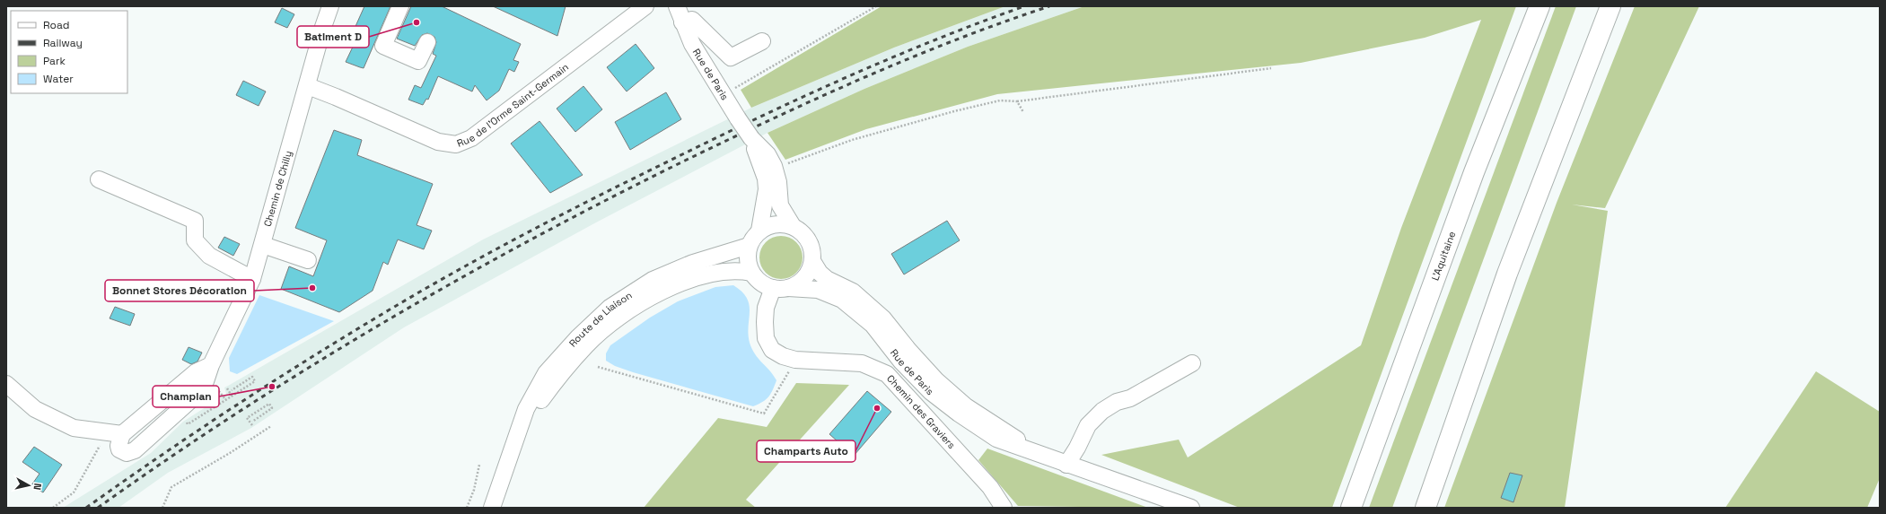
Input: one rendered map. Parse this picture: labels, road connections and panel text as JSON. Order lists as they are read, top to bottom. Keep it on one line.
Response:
{"streets":{"highway":["L'Aquitaine"],"street":["Rue de Paris","Rue de l'Orme Saint-Germain","Chemin de Chilly","Route de Liaison","Chemin des Graviers"]},"crossings":[["Rue de Paris","Route de Liaison"],["Rue de Paris","Chemin des Graviers"],["Rue de l'Orme Saint-Germain","Chemin de Chilly"],["Route de Liaison","Chemin des Graviers"]],"places":["Batiment D","Bonnet Stores Décoration","Champlan","Champarts Auto"],"legend":["Road","Railway","Park","Water"],"north":"right"}
